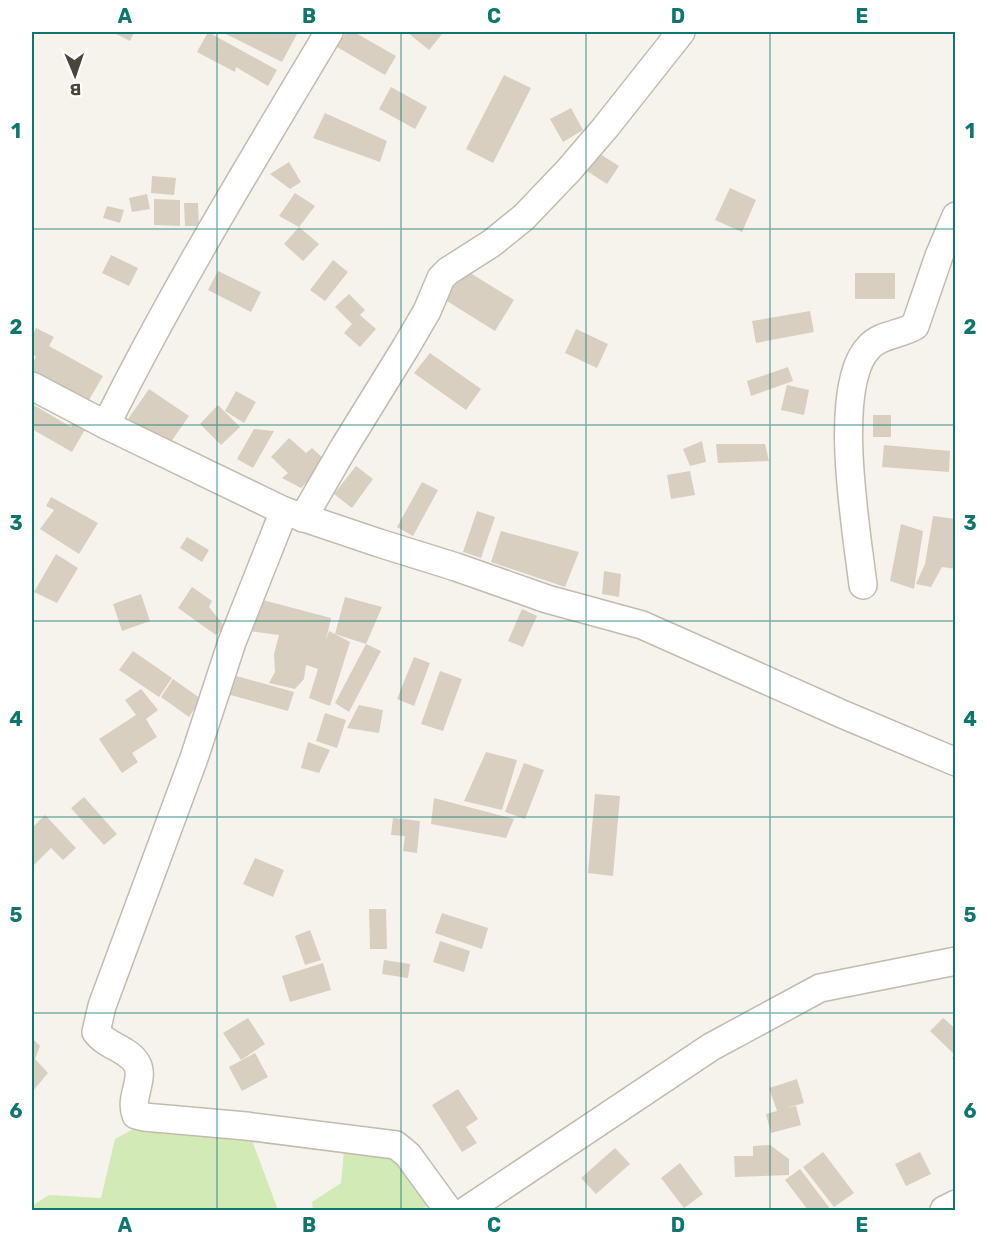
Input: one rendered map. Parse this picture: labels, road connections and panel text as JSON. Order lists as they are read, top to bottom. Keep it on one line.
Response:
{"north":"bottom","grid":{"columns":["A","B","C","D","E"],"rows":["1","2","3","4","5","6"]}}
